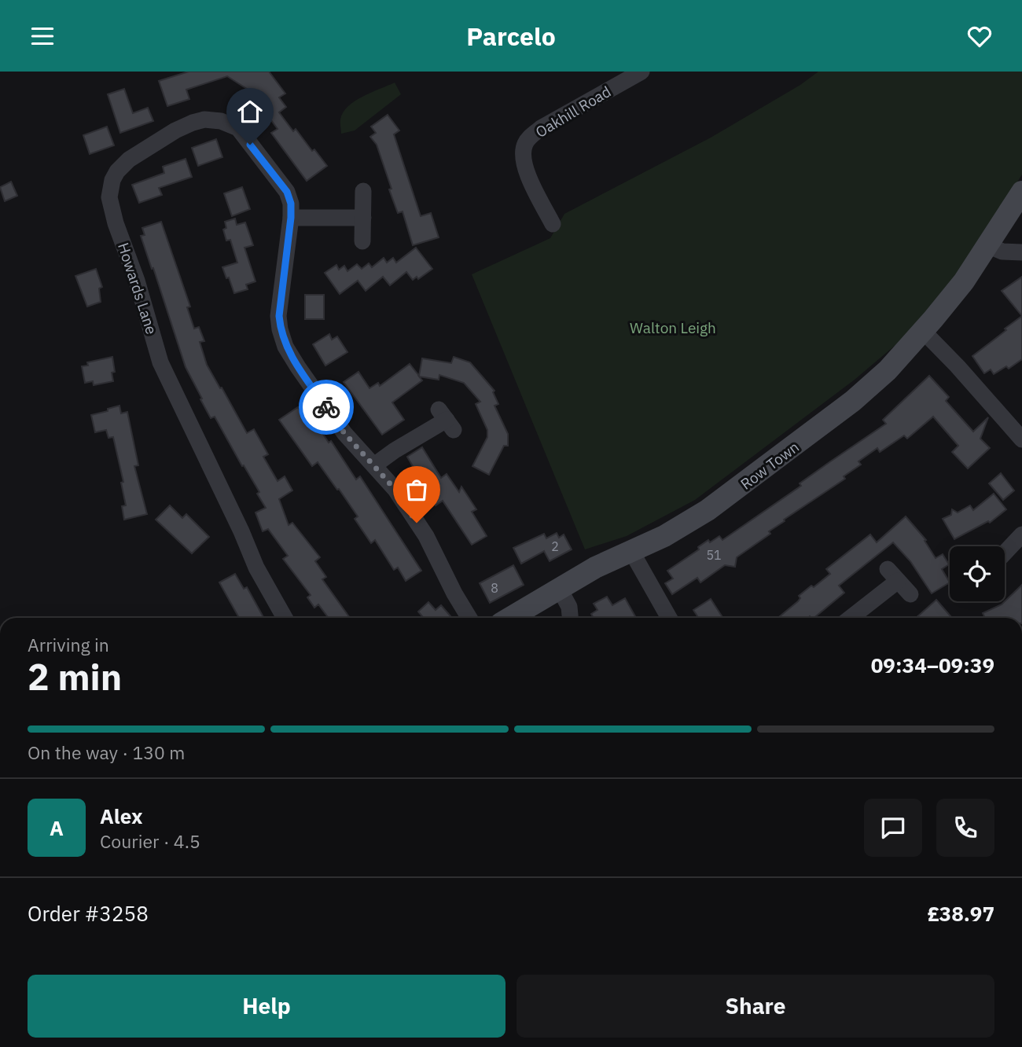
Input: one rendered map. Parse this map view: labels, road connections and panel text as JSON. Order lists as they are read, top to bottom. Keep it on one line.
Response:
{"streets":{"street":["Oakhill Road","Howards Lane","Row Town"]},"parks":["Walton Leigh"],"house_numbers":["2","51","8"],"page":{"header":"Parcelo","heading":["2 min","Arriving in","09:34–09:39"],"panel":["Alex","Courier · 4.5","Order #3258","£38.97"],"bar":"On the way · 130 m","round":"A","buttons":["Help","Share"]}}
